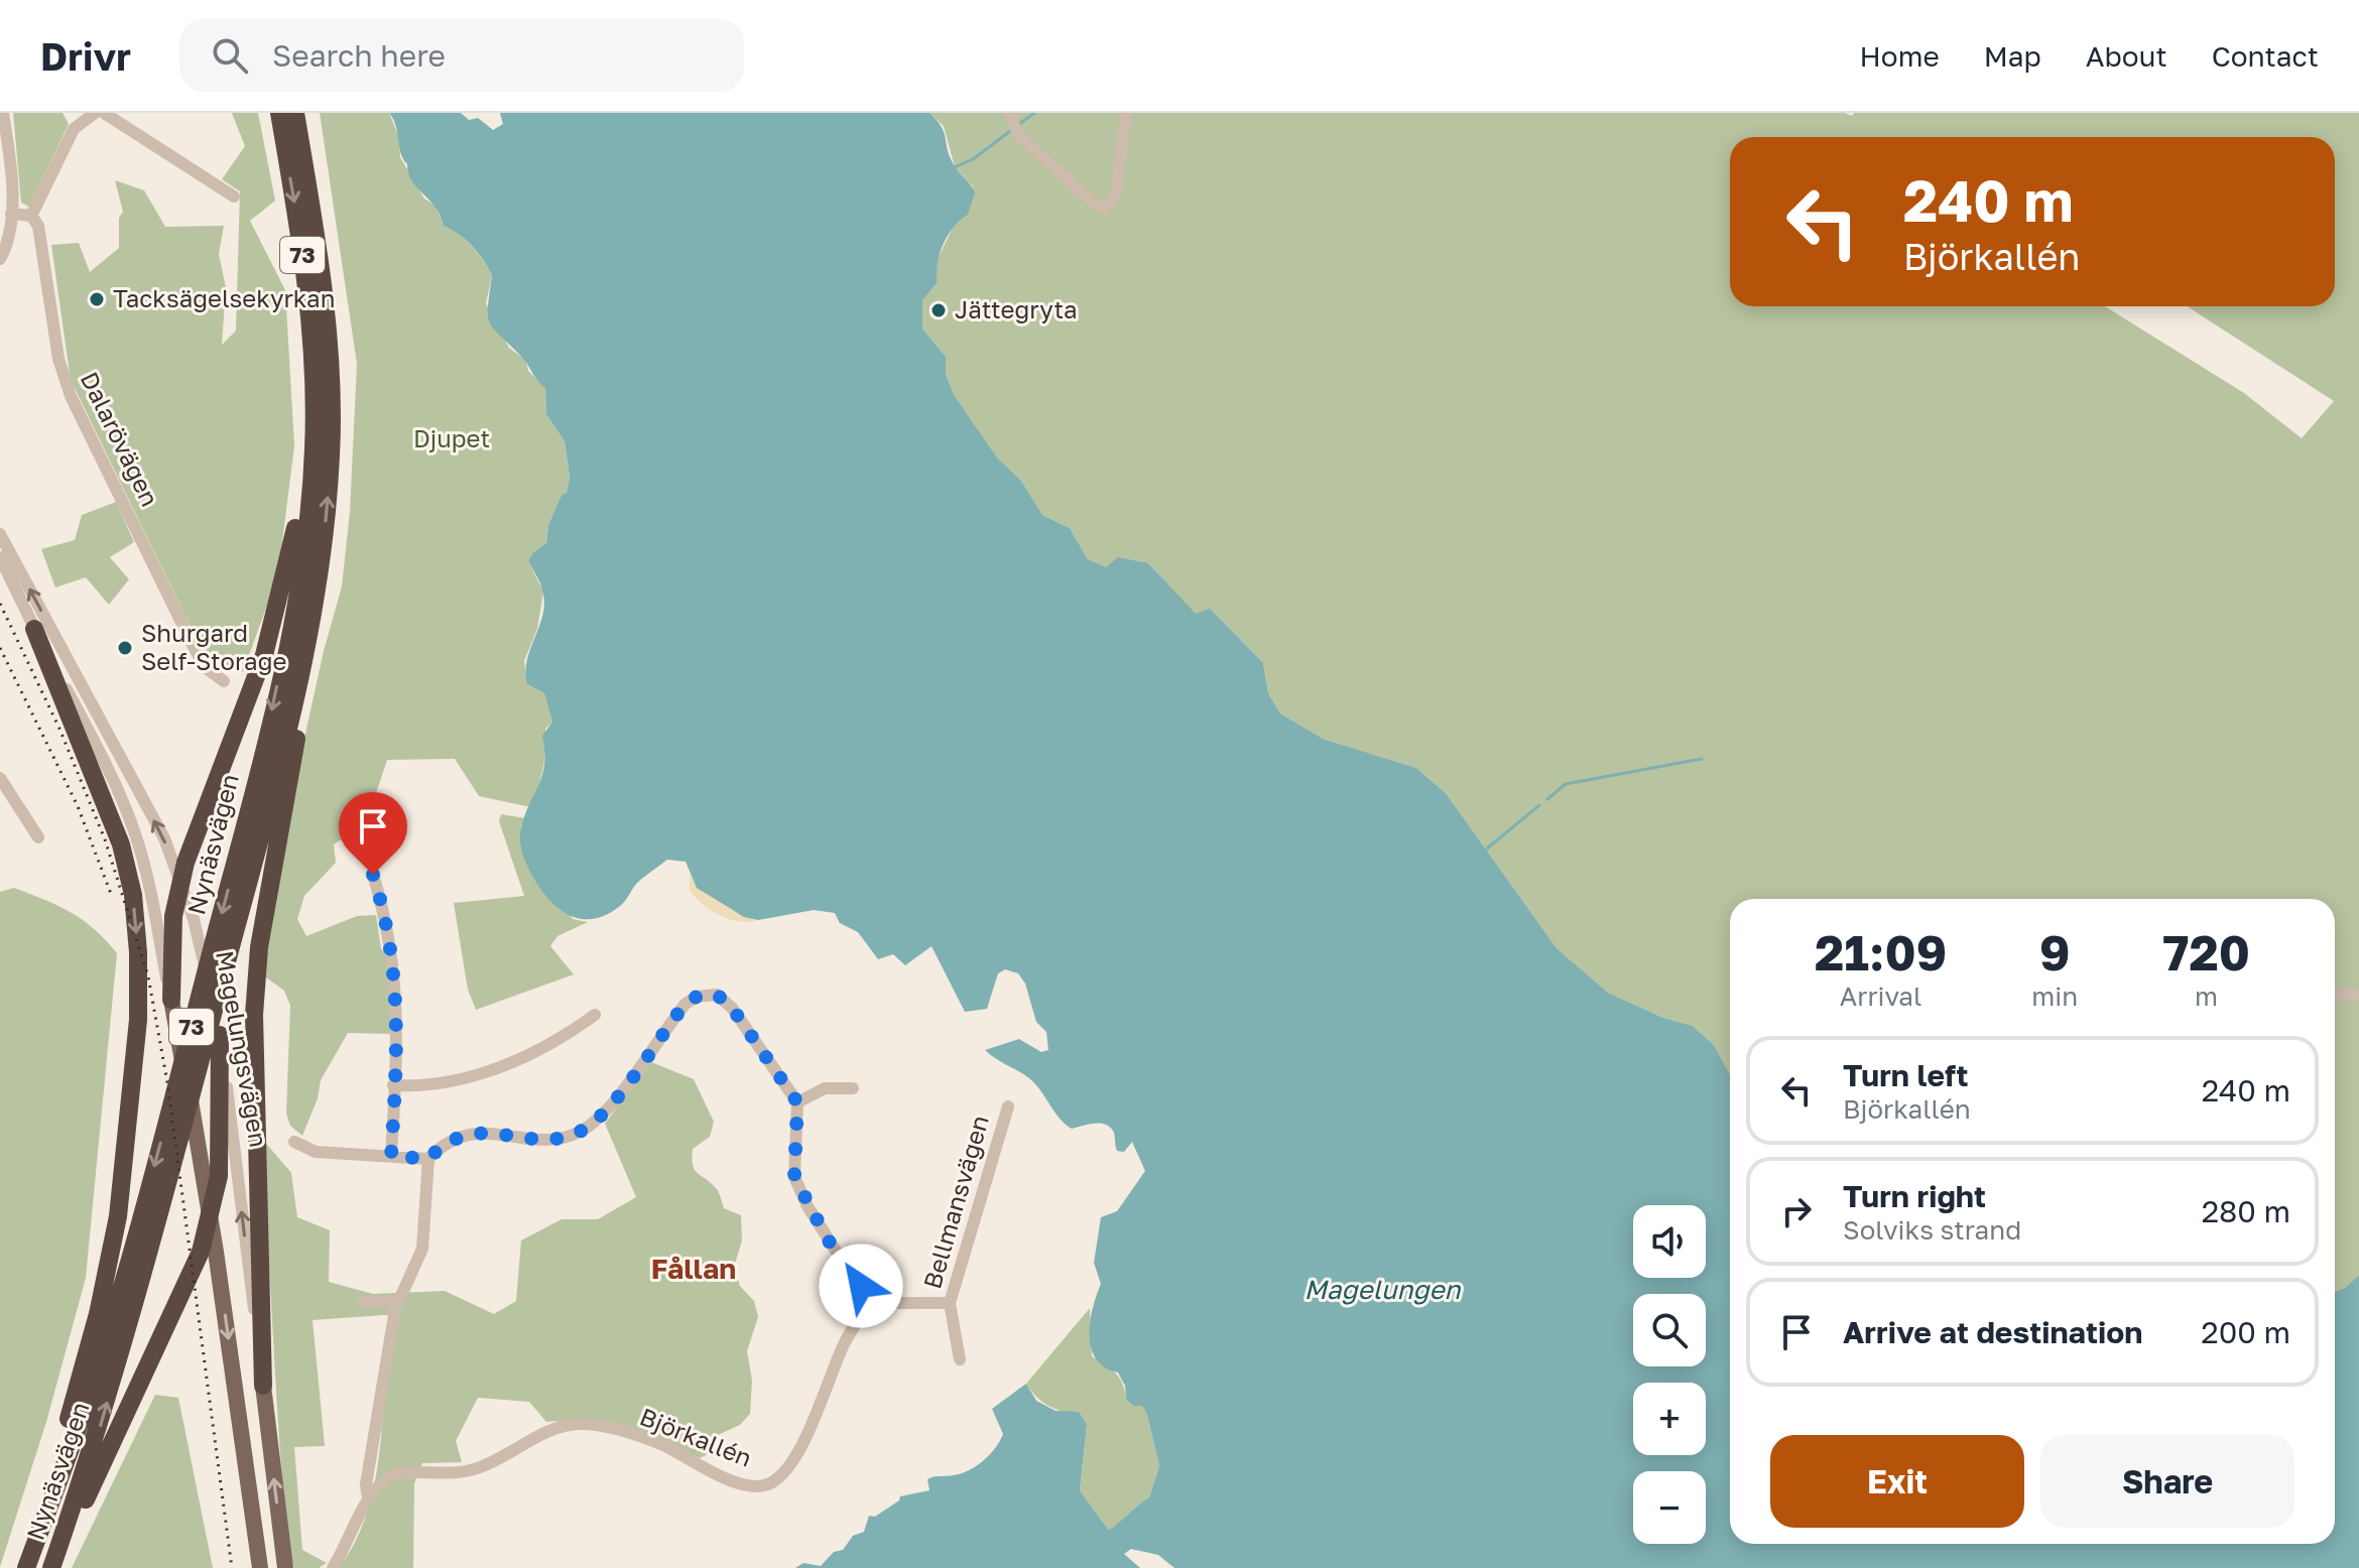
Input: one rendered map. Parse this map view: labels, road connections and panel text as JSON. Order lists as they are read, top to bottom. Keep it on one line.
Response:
{"streets":{"highway":["73","Nynäsvägen"],"main road":["Magelungsvägen"],"street":["Dalarövägen","Bellmansvägen","Björkallén"]},"districts":["Fållan"],"water":["Magelungen"],"parks":["Djupet"],"places":["Tacksägelsekyrkan","Jättegryta","Shurgard Self-Storage"],"page":{"header":"Drivr","search":"Search here","nav":["Home","Map","About","Contact"],"turn":["240 m","Björkallén"],"eta":["21:09","Arrival","9","min","720","m"],"list":[{"name":"Turn left","note":"Björkallén","value":"240 m"},{"name":"Turn right","note":"Solviks strand","value":"280 m"},{"name":"Arrive at destination","value":"200 m"}],"map_buttons":["+","−"],"buttons":["Exit","Share"]}}
